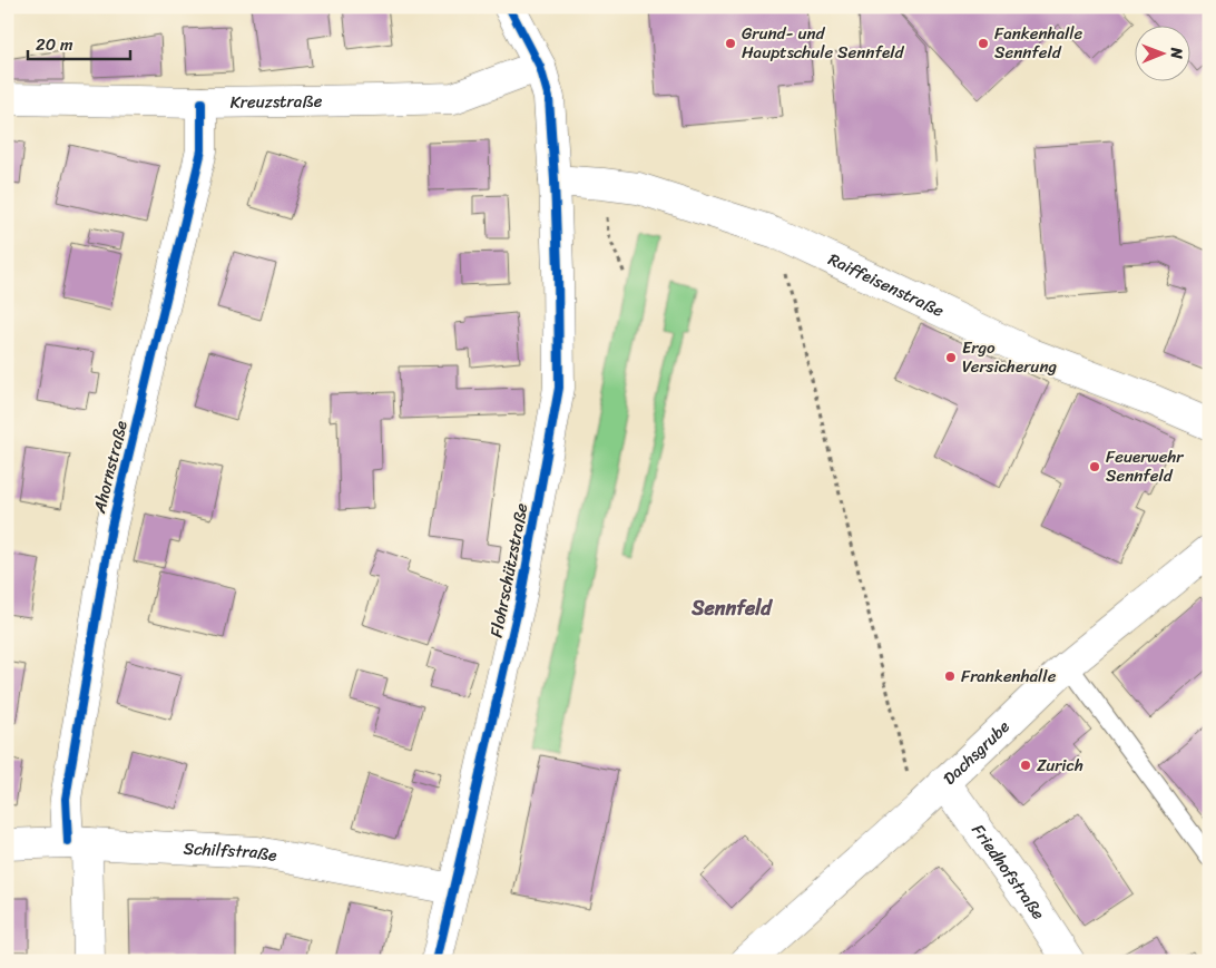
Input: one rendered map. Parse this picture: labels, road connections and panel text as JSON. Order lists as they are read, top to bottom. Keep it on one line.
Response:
{"streets":{"street":["Kreuzstraße","Raiffeisenstraße","Ahornstraße","Flohrschützstraße","Dachsgrube","Schilfstraße","Friedhofstraße"]},"crossings":[["Kreuzstraße","Ahornstraße"],["Kreuzstraße","Flohrschützstraße"],["Raiffeisenstraße","Flohrschützstraße"],["Ahornstraße","Schilfstraße"],["Flohrschützstraße","Schilfstraße"],["Dachsgrube","Friedhofstraße"]],"districts":["Sennfeld"],"places":["Grund- und Hauptschule Sennfeld","Fankenhalle Sennfeld","Ergo Versicherung","Feuerwehr Sennfeld","Frankenhalle","Zurich"],"scale_bar":"20 m","north":"right"}
